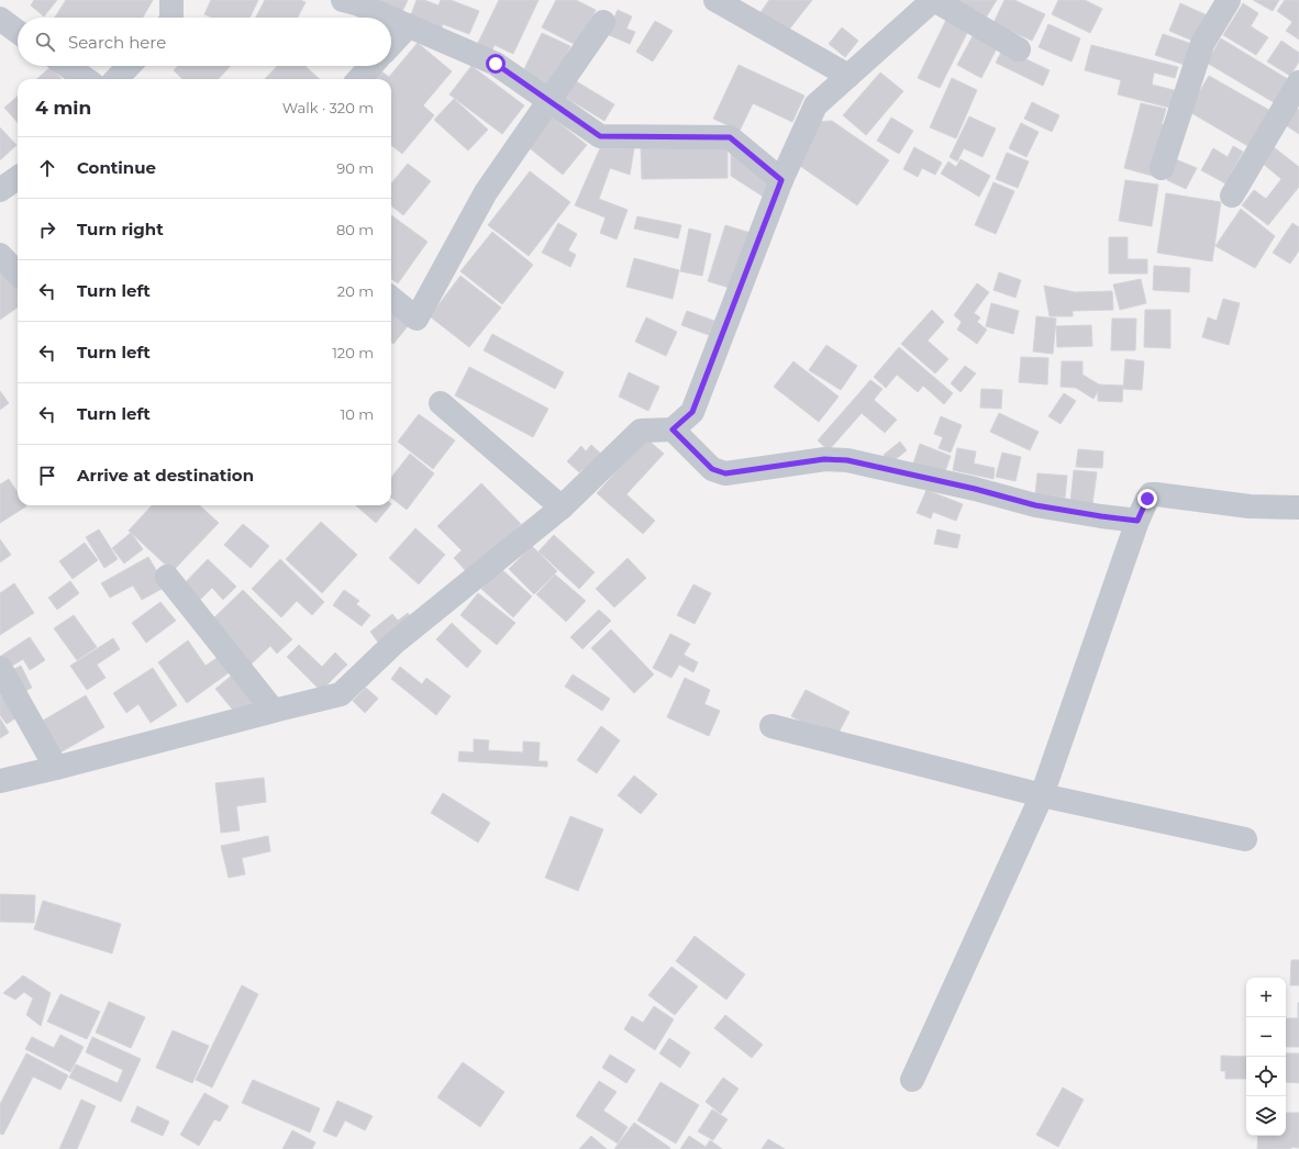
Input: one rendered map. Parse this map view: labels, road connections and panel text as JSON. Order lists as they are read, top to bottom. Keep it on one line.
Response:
{"page":{"search":"Search here","heading":["4 min","Walk · 320 m"],"list":[["Continue","90 m"],["Turn right","80 m"],["Turn left","20 m"],["Turn left","120 m"],["Turn left","10 m"],"Arrive at destination"],"map_buttons":["+","−"]}}
